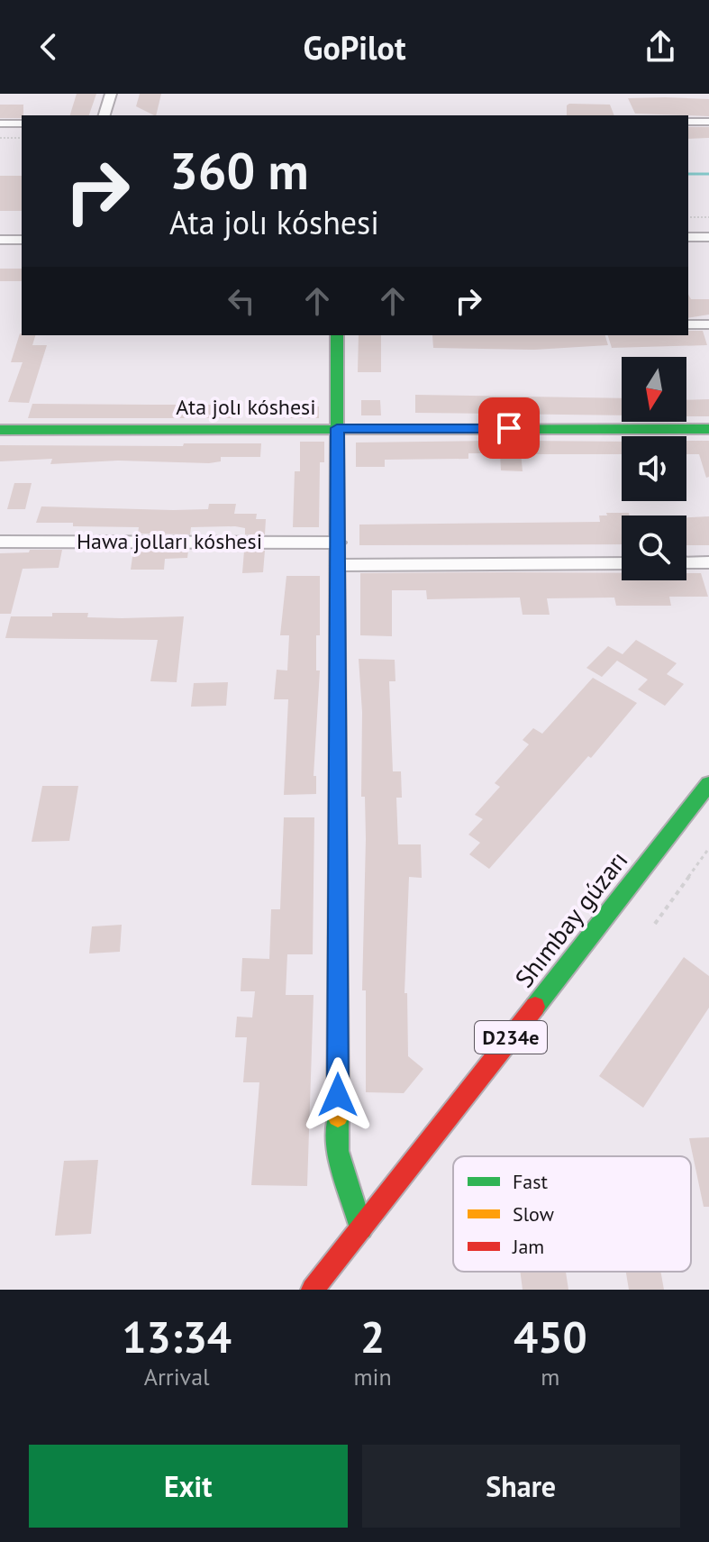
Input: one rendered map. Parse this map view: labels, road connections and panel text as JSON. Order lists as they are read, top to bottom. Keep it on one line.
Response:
{"streets":{"street":["Ata jolı kóshesi","Hawa jolları kóshesi","Shımbay gúzarı","D234e"]},"legend":["Fast","Slow","Jam"],"north":"bottom","page":{"header":"GoPilot","turn":["360 m","Ata jolı kóshesi"],"eta":["13:34","Arrival","2","min","450","m"],"buttons":["Exit","Share"]}}
